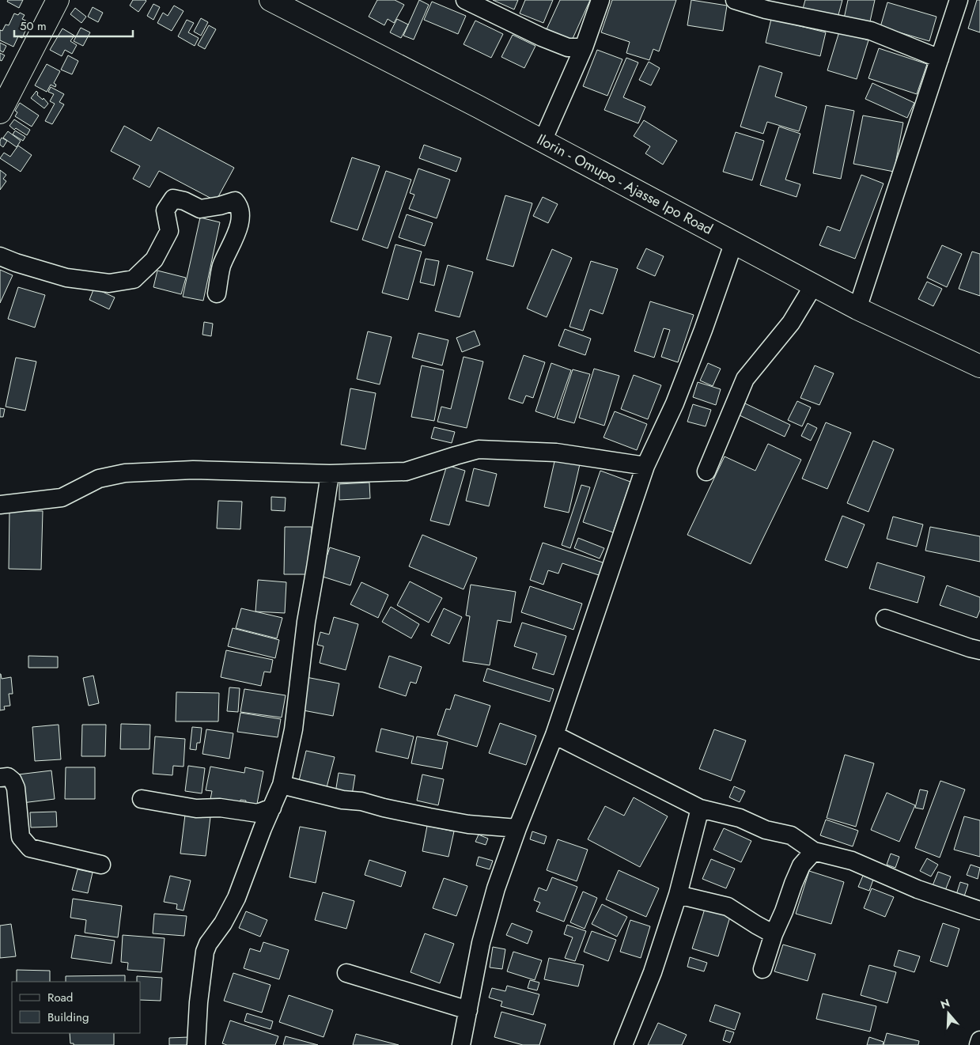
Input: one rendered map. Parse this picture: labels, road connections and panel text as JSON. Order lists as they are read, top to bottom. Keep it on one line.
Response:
{"streets":{"main road":["Ilorin - Omupo - Ajasse Ipo Road"]},"legend":["Road","Building"],"scale_bar":"50 m","north":"top"}
